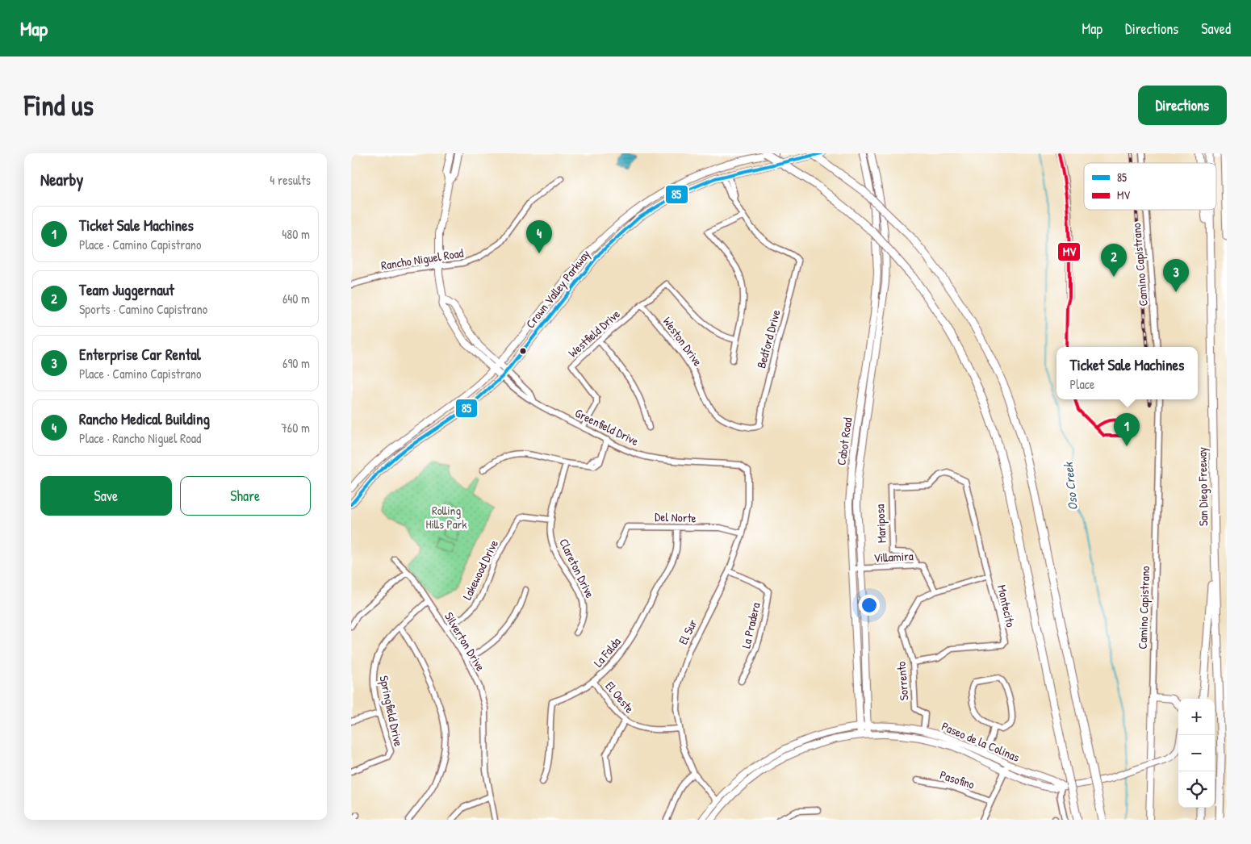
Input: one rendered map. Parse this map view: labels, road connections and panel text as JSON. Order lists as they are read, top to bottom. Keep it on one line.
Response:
{"streets":{"highway":["San Diego Freeway"],"main road":["Camino Capistrano","Crown Valley Parkway","Greenfield Drive","Cabot Road","Paseo de la Colinas"],"street":["Rancho Niguel Road","Westfield Drive","Bedford Drive","Weston Drive","Del Norte","Mariposa","Villamira","Clareton Drive","Lakewood Drive","Montecito","La Pradera","El Sur","Silverton Drive","La Falda","Sorrento","El Oeste","Springfield Drive","Pasofino"]},"crossings":[["Rancho Niguel Road","Greenfield Drive"],["Crown Valley Parkway","Greenfield Drive"],["Westfield Drive","Weston Drive"],["Westfield Drive","Greenfield Drive"],["Bedford Drive","Weston Drive"],["Greenfield Drive","El Sur"],["Cabot Road","Villamira"],["Cabot Road","Paseo de la Colinas"],["Del Norte","El Sur"],["Del Norte","La Falda"],["Mariposa","Villamira"],["Mariposa","Montecito"],["Villamira","Sorrento"],["Clareton Drive","Lakewood Drive"],["Lakewood Drive","Silverton Drive"],["Montecito","Sorrento"],["La Pradera","El Sur"],["El Sur","El Oeste"],["El Sur","Paseo de la Colinas"],["Silverton Drive","Springfield Drive"],["La Falda","El Oeste"],["Sorrento","Paseo de la Colinas"]],"water":["Oso Creek"],"parks":["Rolling Hills Park"],"lines":["transit line 85","transit line MV"],"legend":["85","MV"],"page":{"header":"Map","nav":["Map","Directions","Saved"],"buttons":["Directions",["Save","Share"]],"title":"Find us","heading":["Nearby","4 results"],"list":[{"mark":"1","name":"Ticket Sale Machines","note":"Place · Camino Capistrano","value":"480 m"},{"mark":"2","name":"Team Juggernaut","note":"Sports · Camino Capistrano","value":"640 m"},{"mark":"3","name":"Enterprise Car Rental","note":"Place · Camino Capistrano","value":"690 m"},{"mark":"4","name":"Rancho Medical Building","note":"Place · Rancho Niguel Road","value":"760 m"}],"pins":["4","2","3","1"],"popup":["Ticket Sale Machines","Place"],"map_buttons":["+","−"]}}
